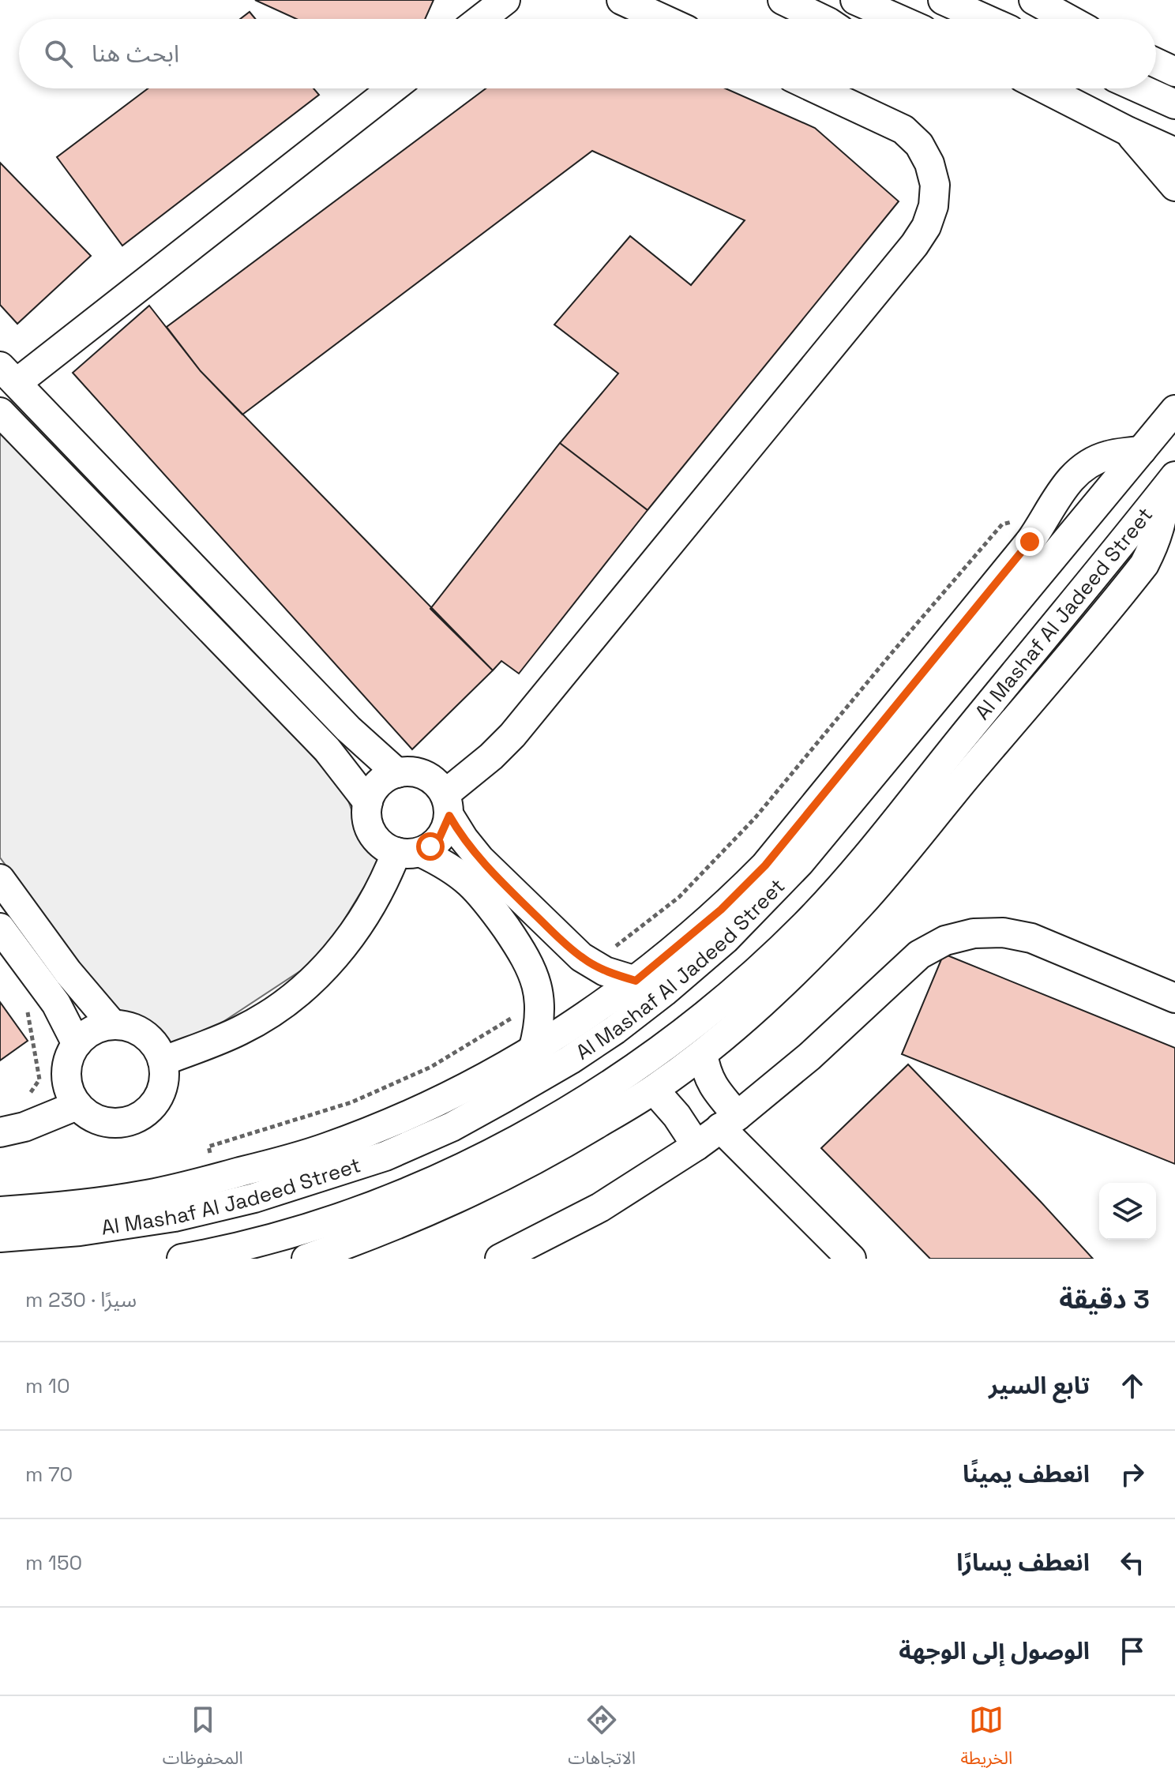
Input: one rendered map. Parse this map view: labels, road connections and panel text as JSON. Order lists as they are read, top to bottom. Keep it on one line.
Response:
{"streets":{"street":["Al Mashaf Al Jadeed Street"]},"page":{"search":"ابحث هنا","heading":["3 دقيقة","سيرًا · 230 m"],"list":[["تابع السير","10 m"],["انعطف يمينًا","70 m"],["انعطف يسارًا","150 m"],"الوصول إلى الوجهة"],"nav":["الخريطة","الاتجاهات","المحفوظات"]}}
